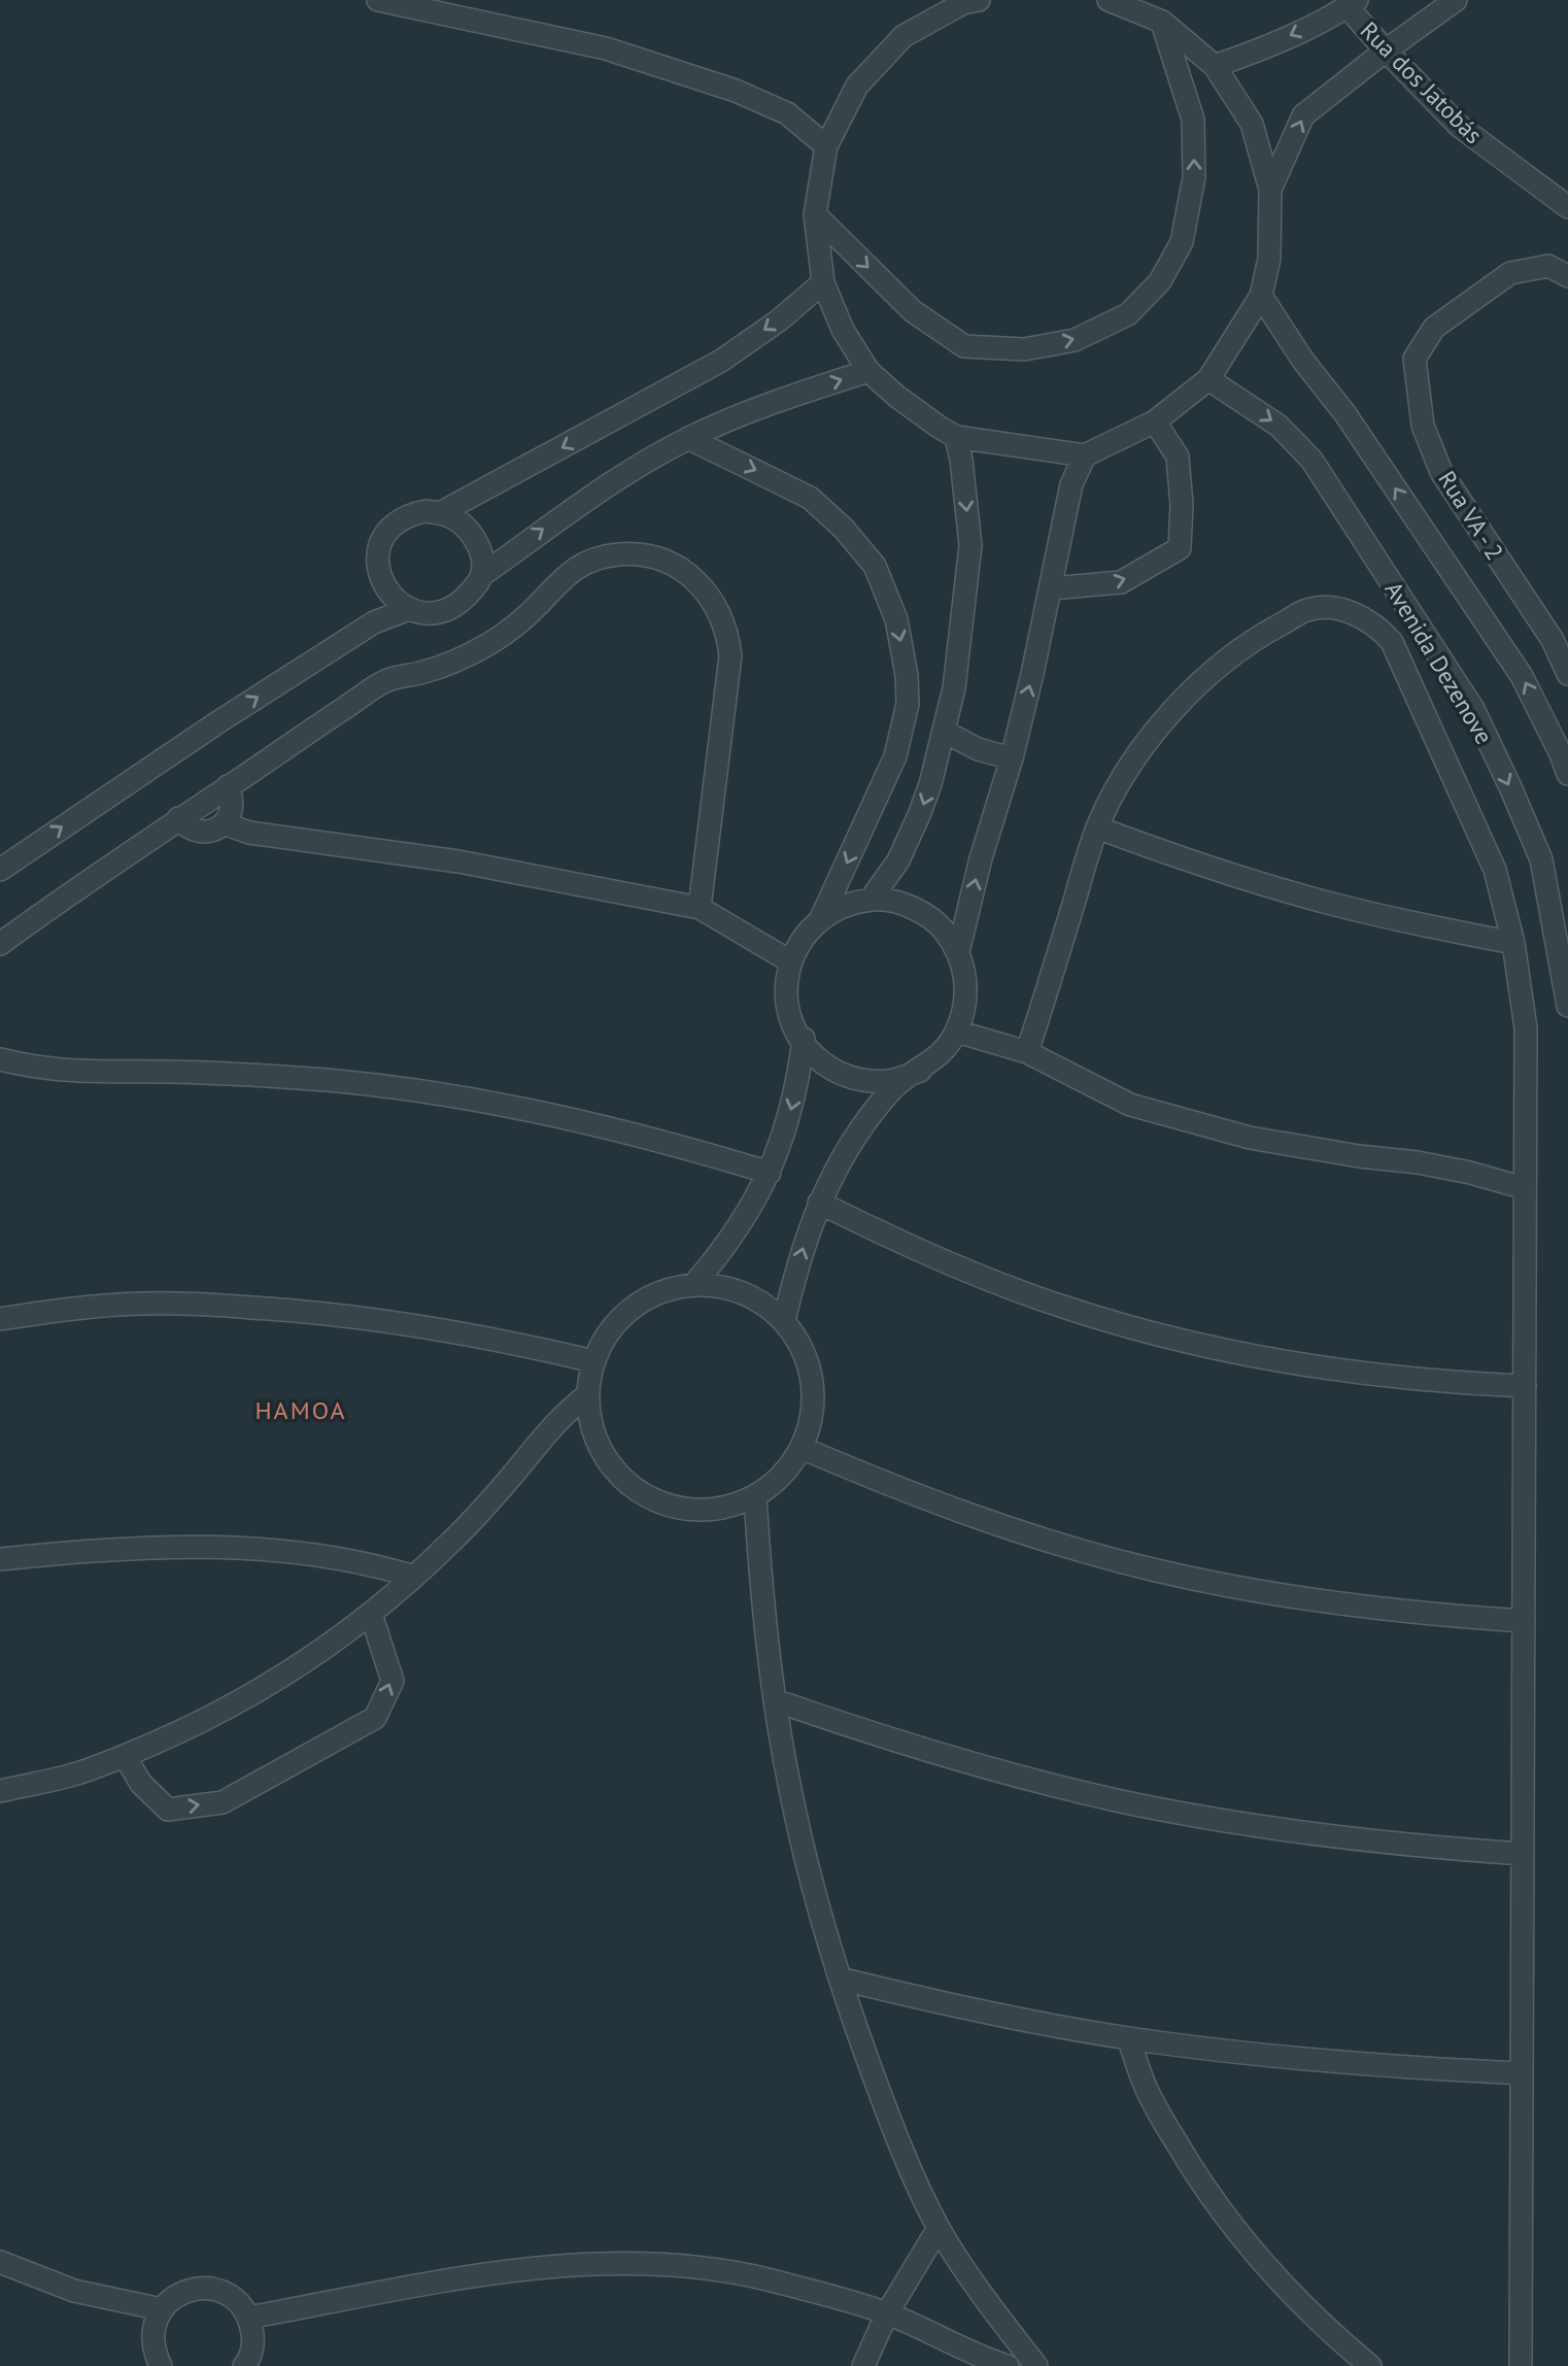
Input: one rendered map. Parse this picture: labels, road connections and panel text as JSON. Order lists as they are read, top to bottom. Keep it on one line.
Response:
{"streets":{"street":["Rua dos Jatobás","Rua VA - 2","Avenida Dezenove"]},"districts":["HAMOA"]}
